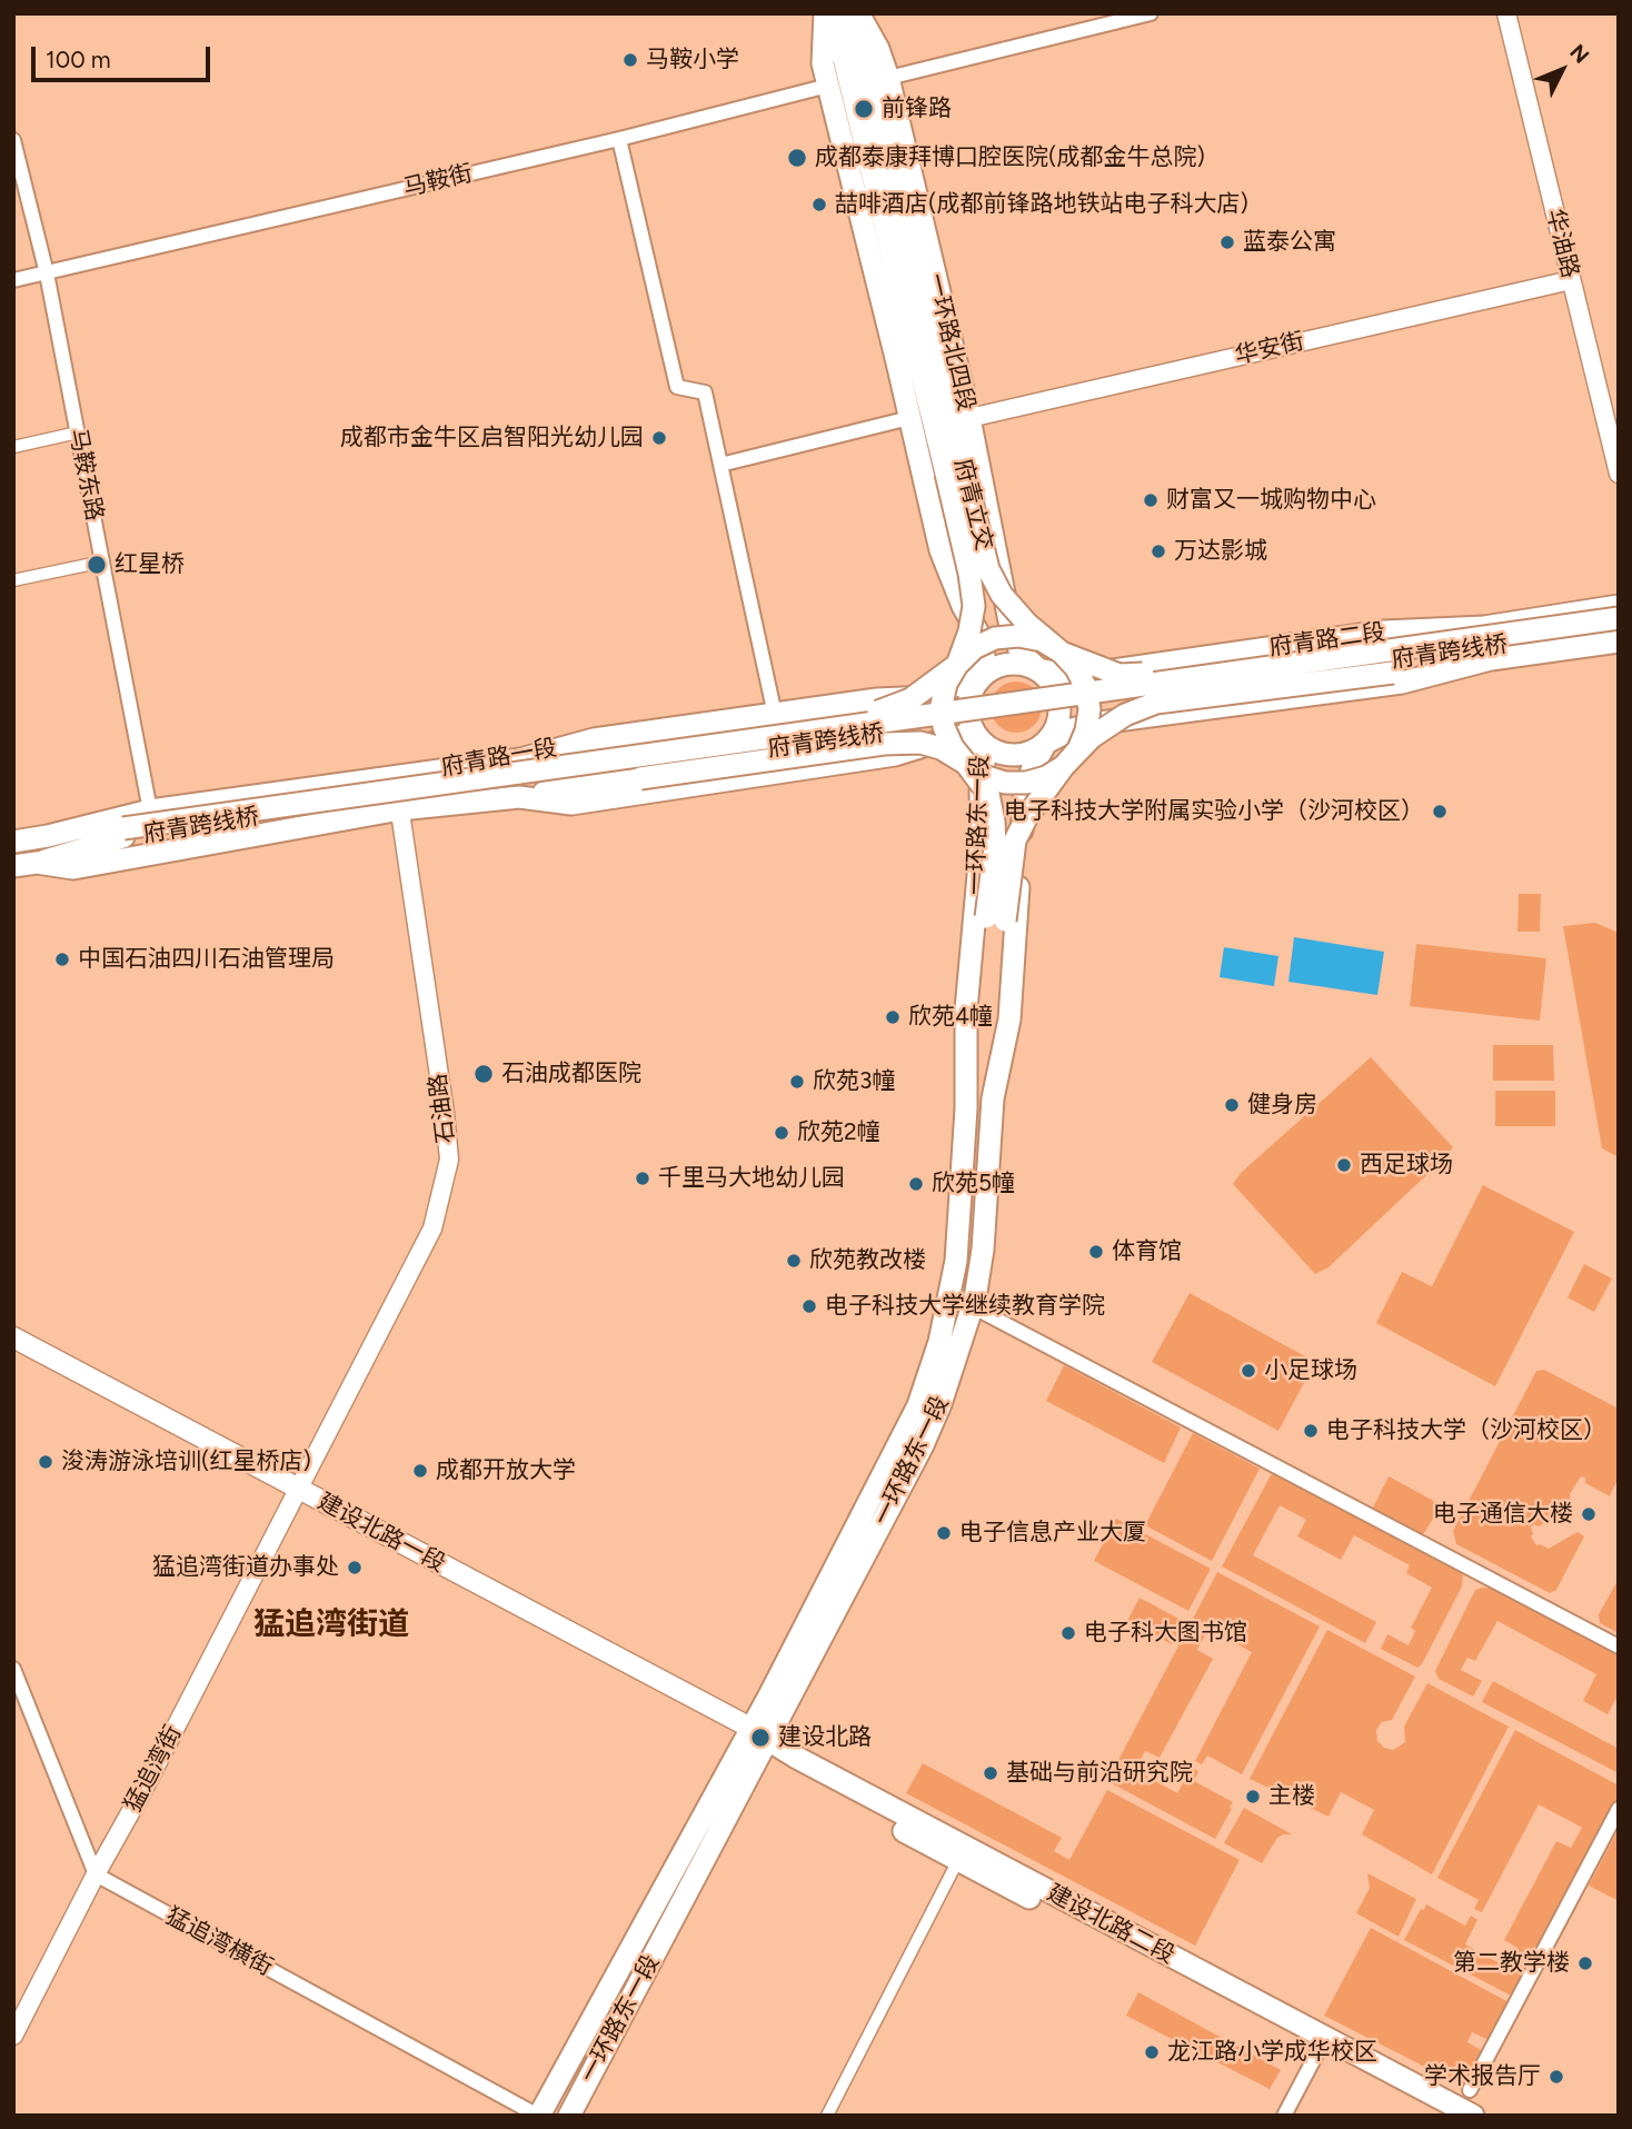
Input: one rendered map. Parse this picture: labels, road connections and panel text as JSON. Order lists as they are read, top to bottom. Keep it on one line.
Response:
{"streets":{"main road":["一环路北四段","府青立交","府青路二段","府青跨线桥","府青路一段","一环路东一段","建设北路一段","建设北路二段"],"street":["马鞍街","华油路","华安街","马鞍东路","石油路","猛追湾街","猛追湾横街"]},"crossings":[["马鞍街","马鞍东路"],["华油路","华安街"],["一环路北四段","华安街"],["一环路北四段","府青路二段"],["一环路北四段","府青路一段"],["一环路北四段","一环路东一段"],["马鞍东路","府青路一段"],["府青立交","府青路二段"],["府青立交","府青路一段"],["府青立交","一环路东一段"],["府青路二段","府青路一段"],["府青路二段","一环路东一段"],["府青跨线桥","府青路一段"],["府青路一段","一环路东一段"],["府青路一段","石油路"],["一环路东一段","建设北路一段"],["一环路东一段","建设北路二段"],["一环路东一段","猛追湾横街"],["石油路","建设北路一段"],["石油路","猛追湾街"],["建设北路一段","猛追湾街"],["建设北路一段","建设北路二段"],["猛追湾街","猛追湾横街"]],"districts":["猛追湾街道"],"places":["马鞍小学","前锋路","成都泰康拜博口腔医院(成都金牛总院)","喆啡酒店(成都前锋路地铁站电子科大店)","蓝泰公寓","成都市金牛区启智阳光幼儿园","财富又一城购物中心","万达影城","红星桥","电子科技大学附属实验小学（沙河校区）","中国石油四川石油管理局","欣苑4幢","石油成都医院","欣苑3幢","健身房","欣苑2幢","西足球场","千里马大地幼儿园","欣苑5幢","体育馆","欣苑教改楼","电子科技大学继续教育学院","小足球场","电子科技大学（沙河校区）","浚涛游泳培训(红星桥店)","成都开放大学","电子通信大楼","电子信息产业大厦","猛追湾街道办事处","电子科大图书馆","建设北路","基础与前沿研究院","主楼","第二教学楼","龙江路小学成华校区","学术报告厅"],"scale_bar":"100 m","north":"top right"}
